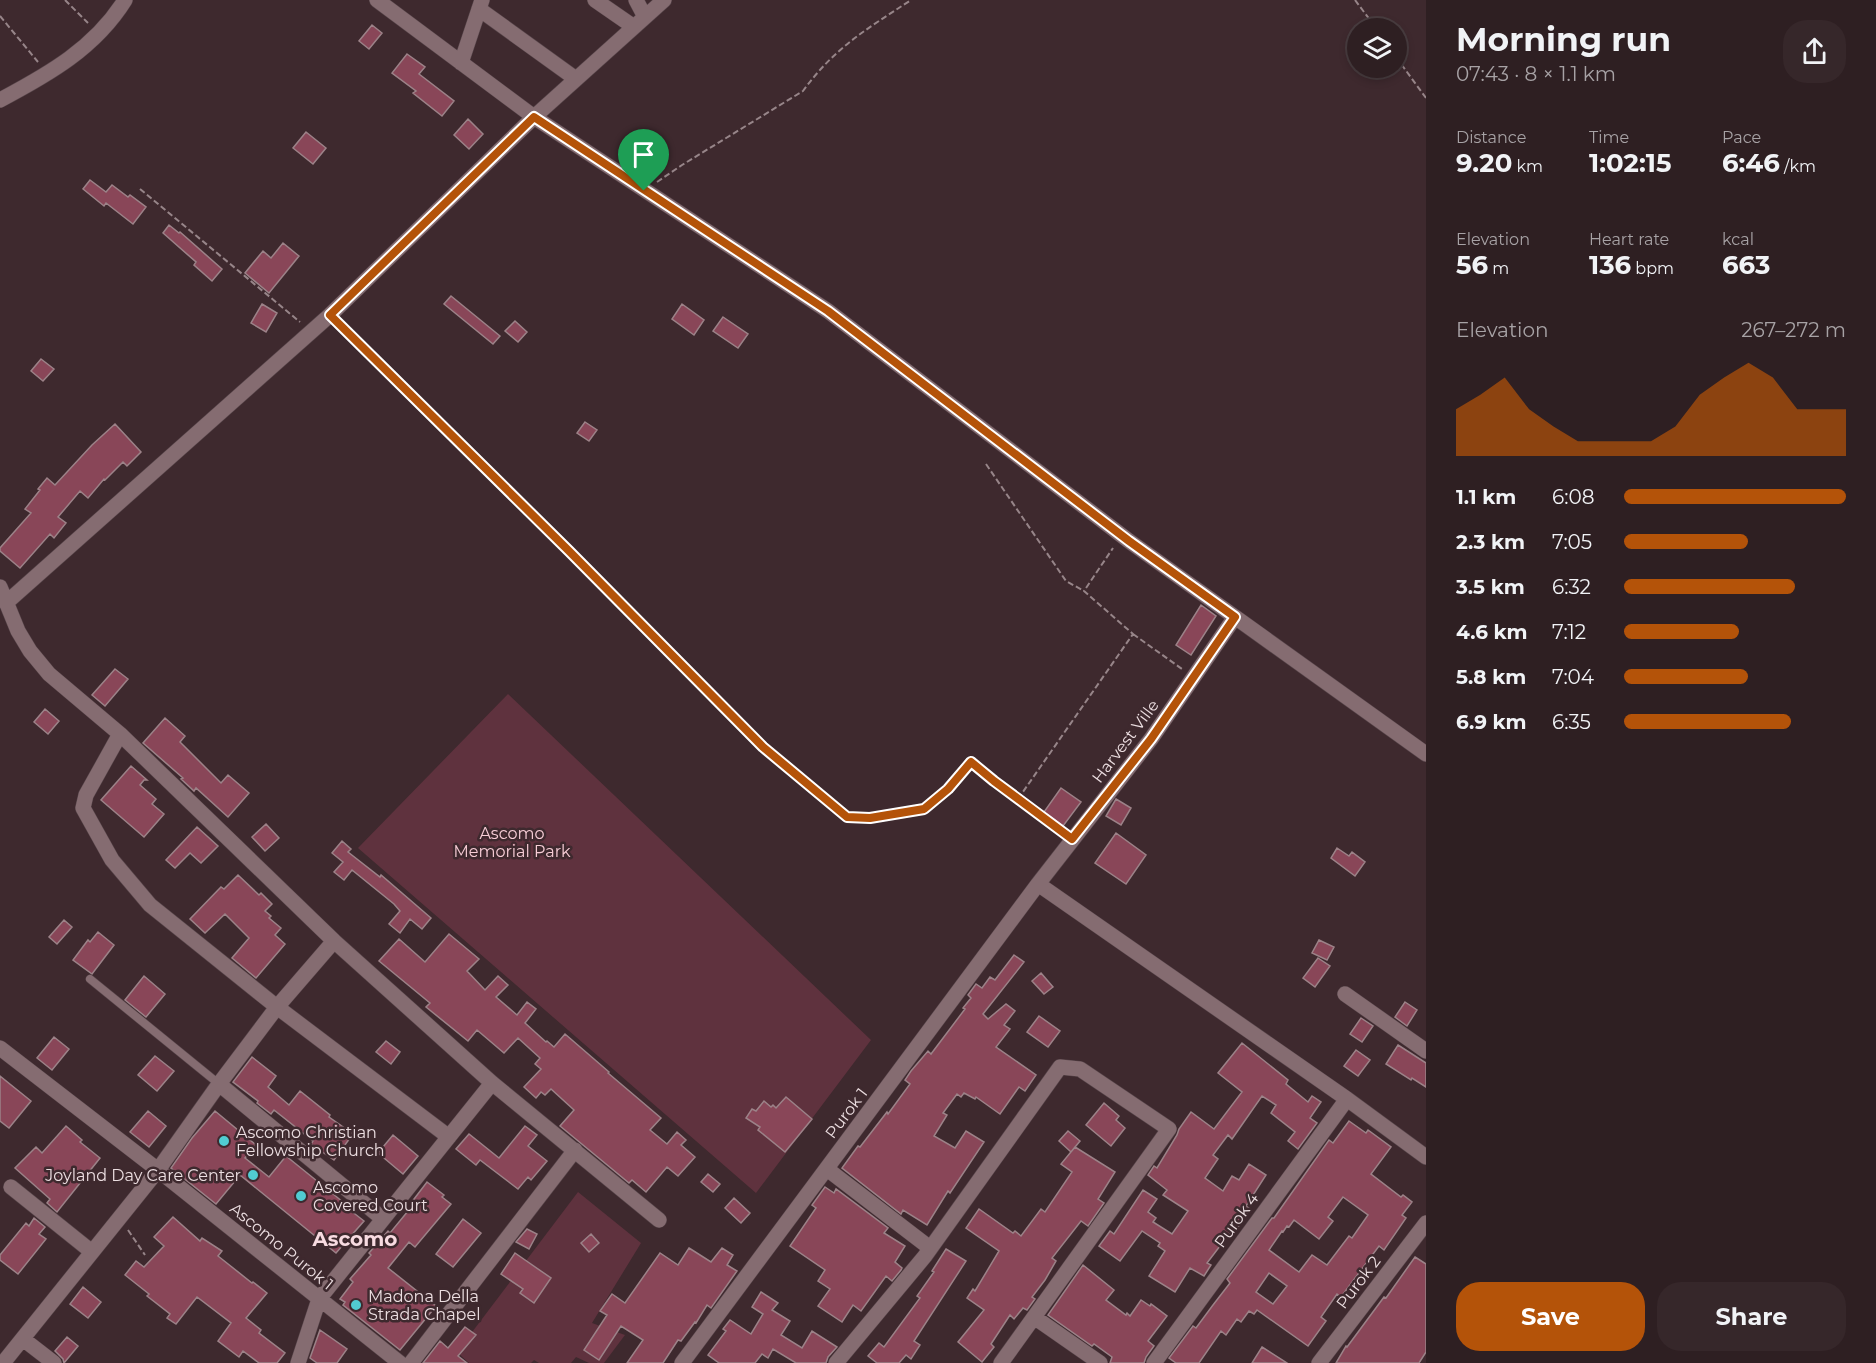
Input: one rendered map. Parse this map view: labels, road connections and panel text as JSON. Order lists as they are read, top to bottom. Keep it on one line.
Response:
{"streets":{"street":["Harvest Ville","Purok 1","Purok 4","Ascomo Purok 1","Purok 2"]},"crossings":[["Harvest Ville","Purok 1"]],"districts":["Ascomo"],"parks":["Ascomo Memorial Park"],"places":["Ascomo Christian Fellowship Church","Joyland Day Care Center","Ascomo Covered Court","Madona Della Strada Chapel"],"page":{"heading":["Morning run","07:43 · 8 × 1.1 km"],"stats":[["Distance","9.20 km"],["Time","1:02:15"],["Pace","6:46 /km"],["Elevation","56 m"],["Heart rate","136 bpm"],["kcal","663"]],"chart":["Elevation","267–272 m"],"list":[{"name":"1.1 km","note":"6:08"},{"name":"2.3 km","note":"7:05"},{"name":"3.5 km","note":"6:32"},{"name":"4.6 km","note":"7:12"},{"name":"5.8 km","note":"7:04"},{"name":"6.9 km","note":"6:35"}],"buttons":["Save","Share"]}}
